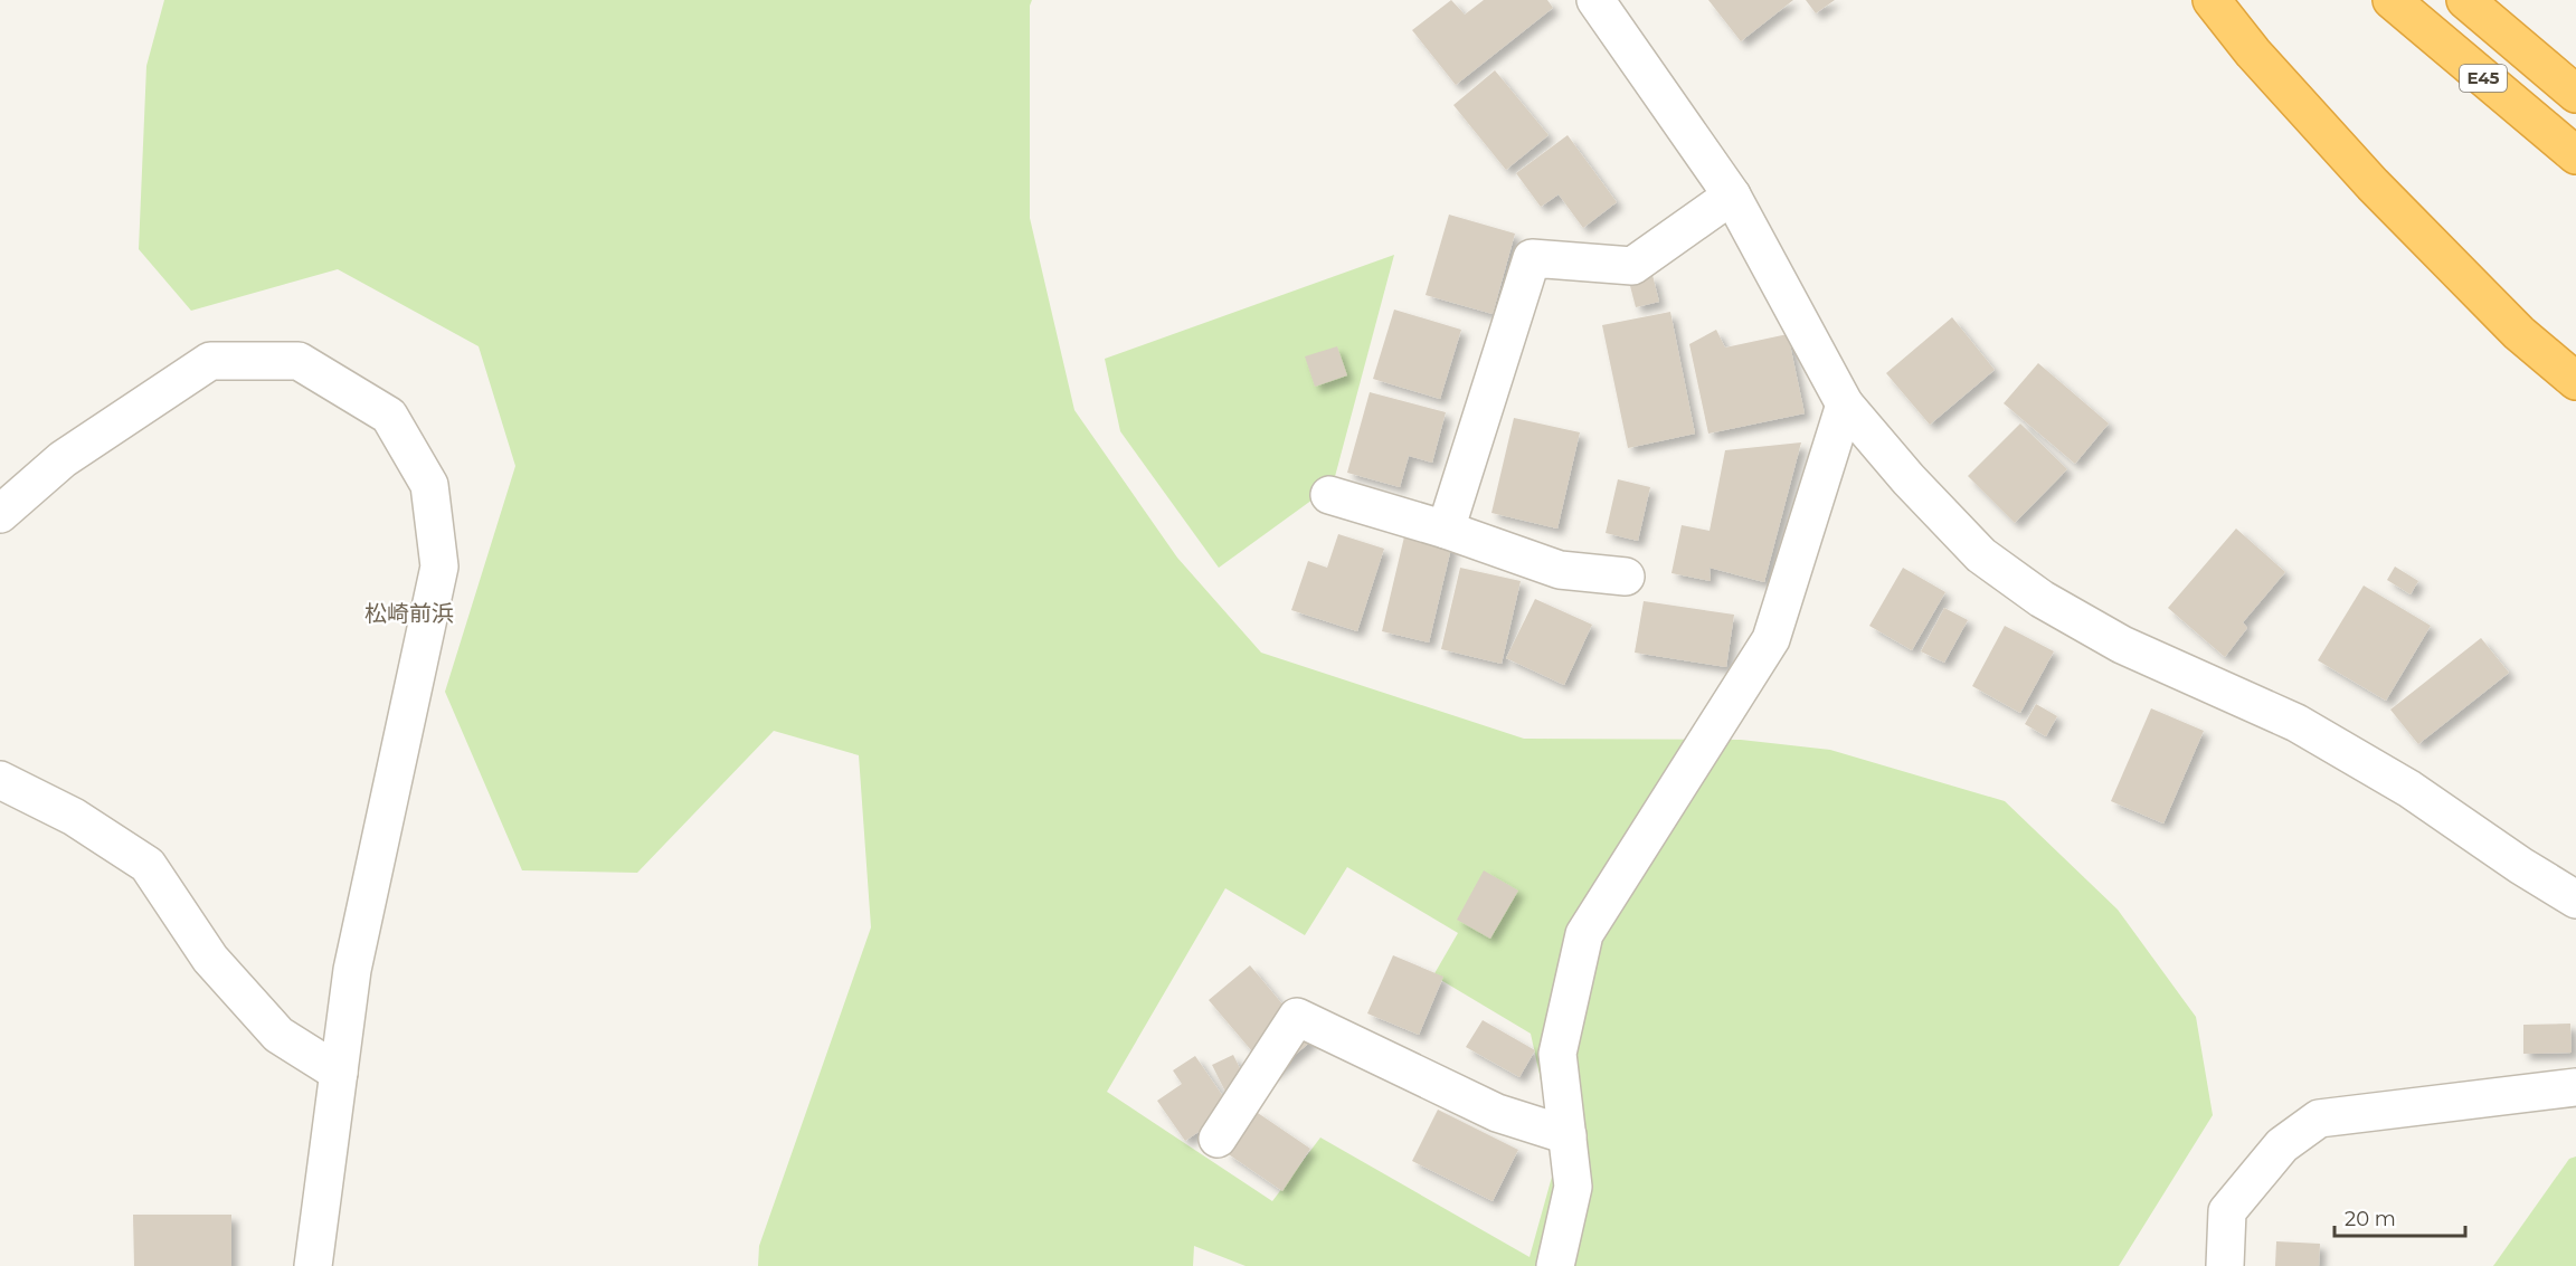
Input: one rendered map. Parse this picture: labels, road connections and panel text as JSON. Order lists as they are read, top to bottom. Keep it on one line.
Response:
{"streets":{"highway":["E45"]},"districts":["松崎前浜"],"scale_bar":"20 m"}
